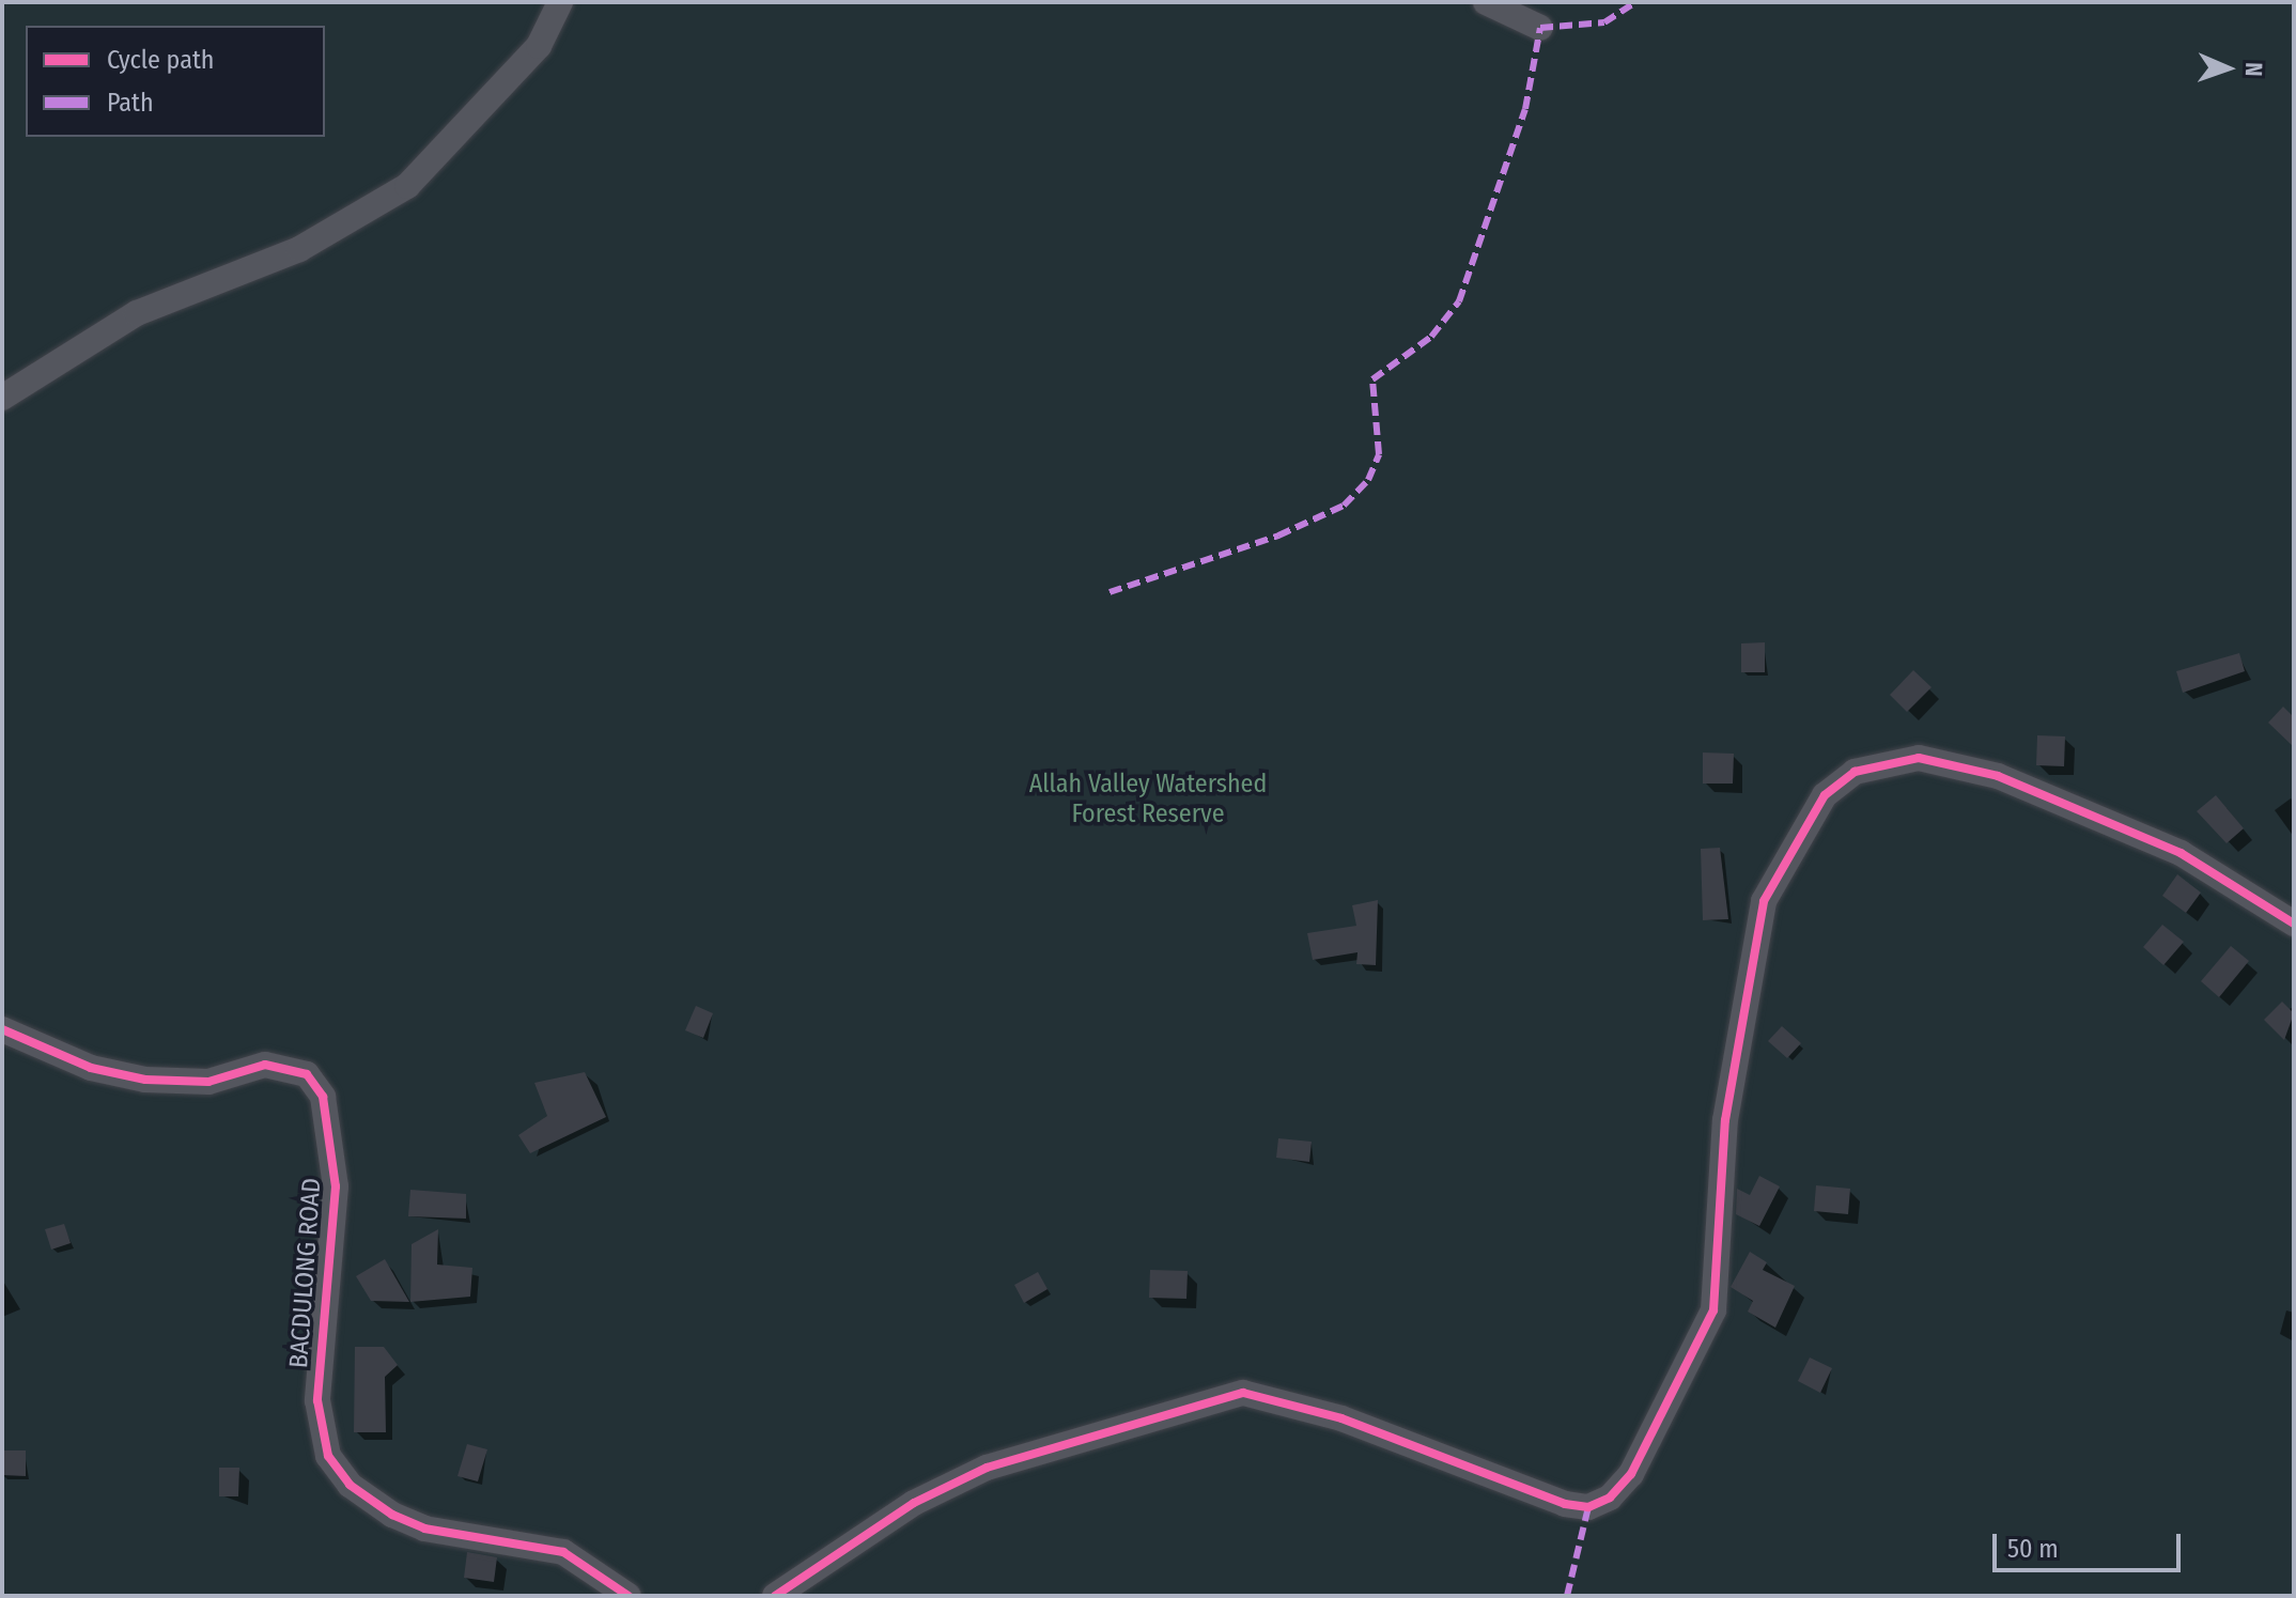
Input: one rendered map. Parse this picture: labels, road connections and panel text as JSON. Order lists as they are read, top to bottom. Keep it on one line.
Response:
{"streets":{"street":["BACDULONG ROAD"]},"parks":["Allah Valley Watershed Forest Reserve"],"legend":["Cycle path","Path"],"scale_bar":"50 m","north":"right"}
